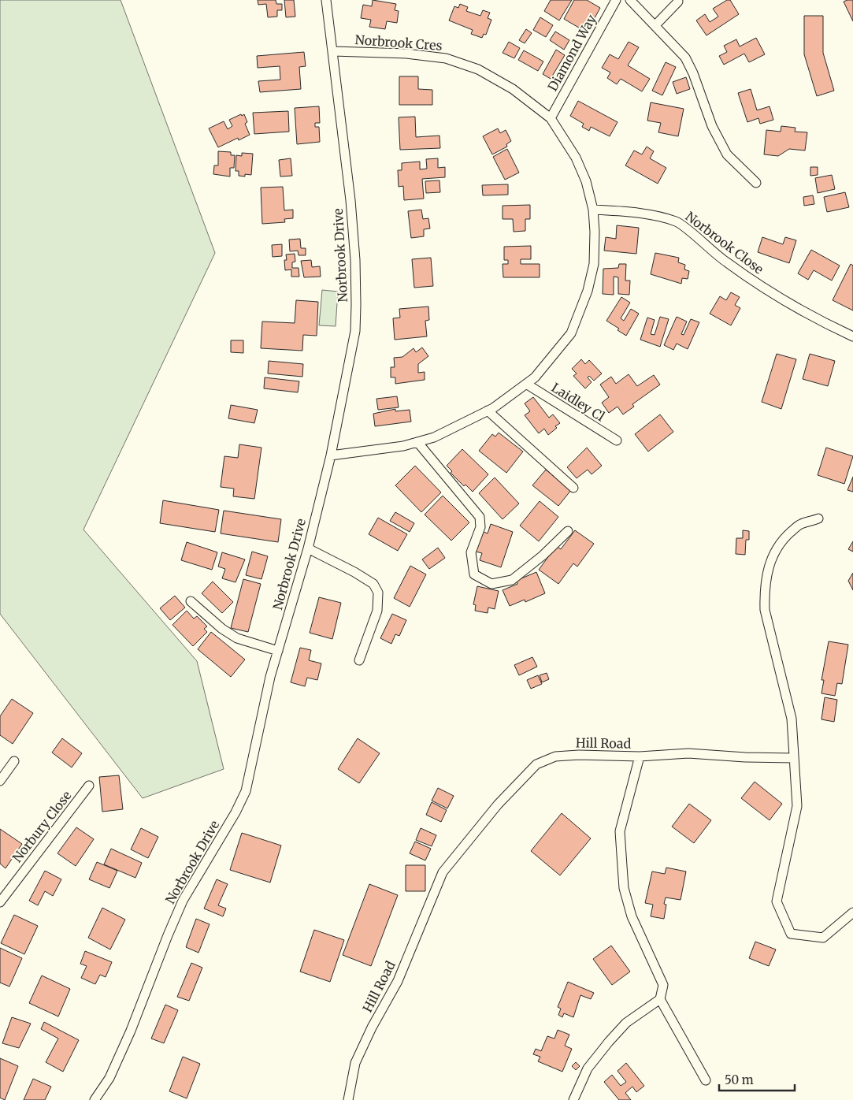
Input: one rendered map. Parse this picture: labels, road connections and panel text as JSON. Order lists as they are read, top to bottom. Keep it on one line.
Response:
{"streets":{"street":["Norbrook Cres","Diamond Way","Norbrook Close","Norbrook Drive","Laidley Cl","Hill Road","Norbury Close"]},"crossings":[["Norbrook Cres","Diamond Way"],["Norbrook Cres","Norbrook Close"],["Norbrook Cres","Norbrook Drive"],["Norbrook Cres","Laidley Cl"]],"scale_bar":"50 m"}
